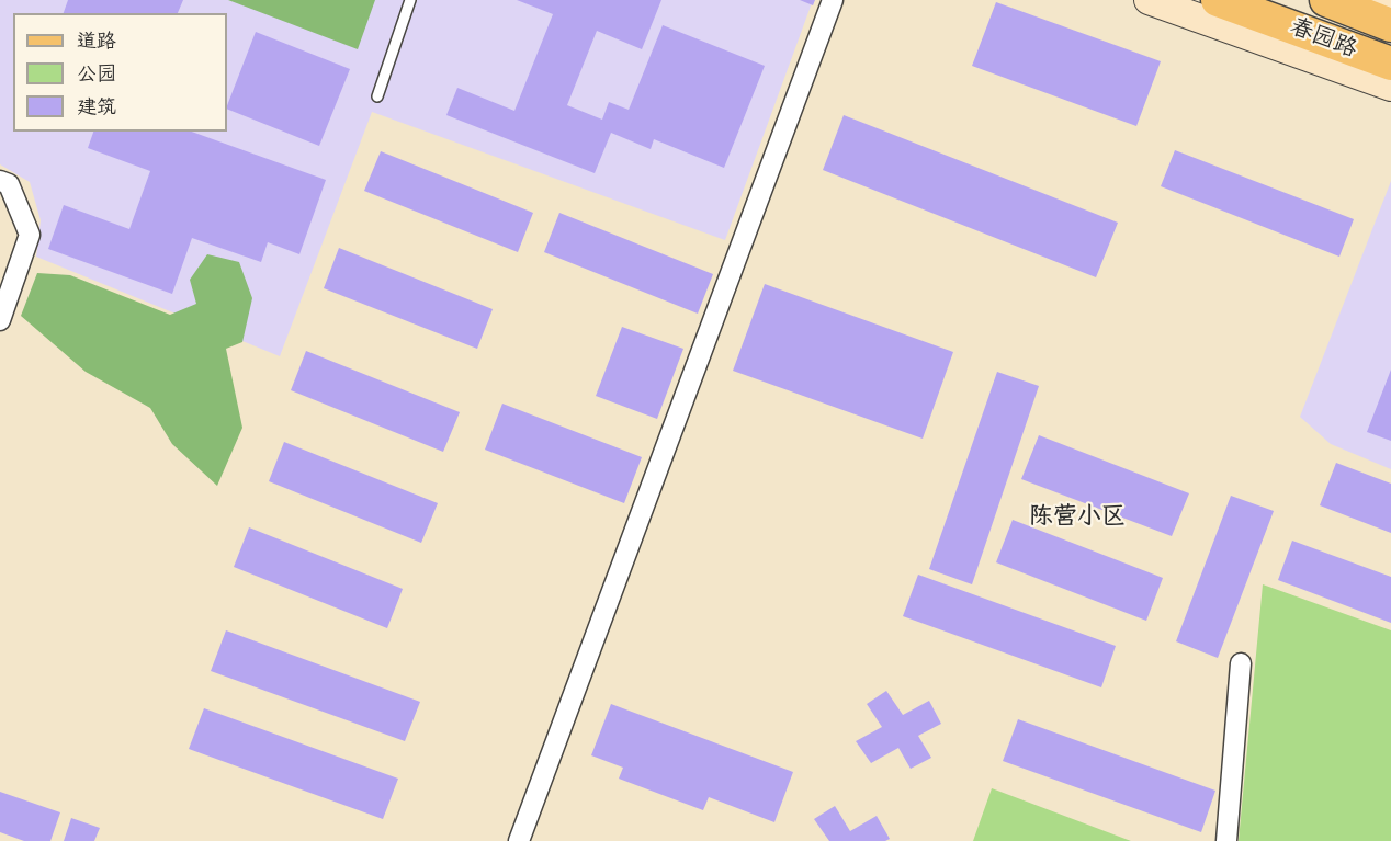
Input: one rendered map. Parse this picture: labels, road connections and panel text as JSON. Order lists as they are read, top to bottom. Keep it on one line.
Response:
{"streets":{"main road":["春园路"]},"districts":["陈营小区"],"legend":["道路","公园","建筑"]}
